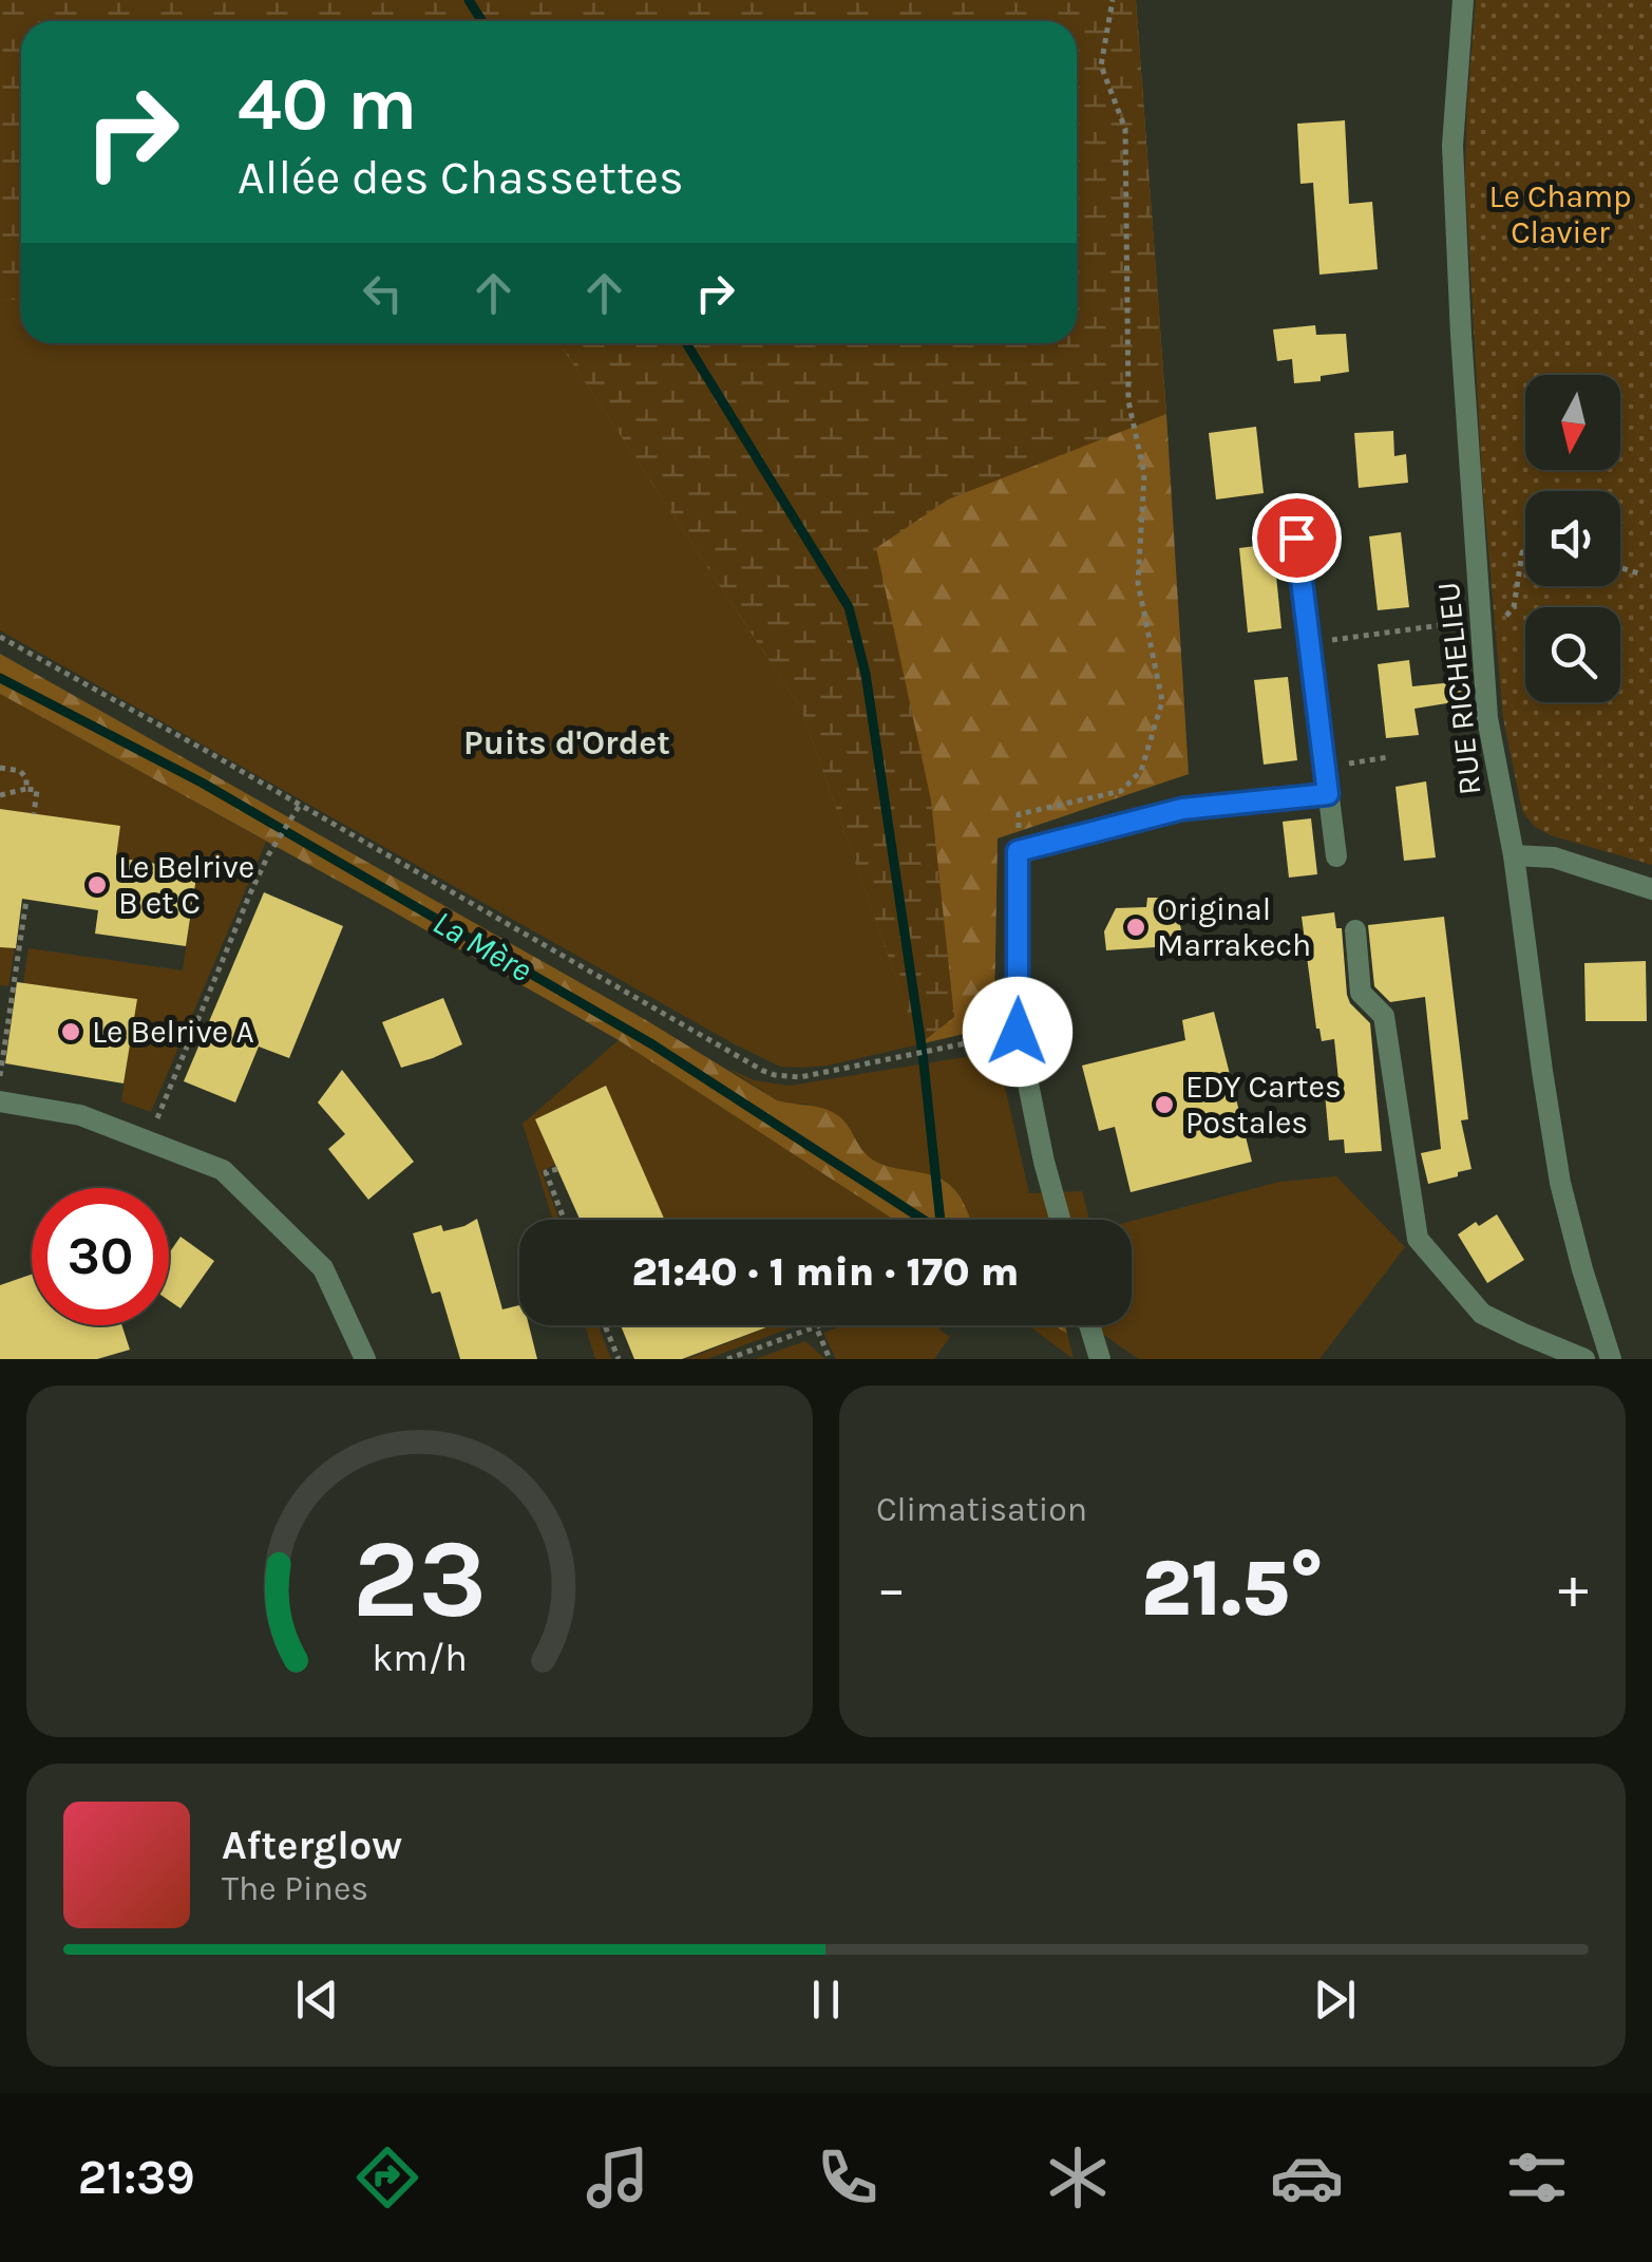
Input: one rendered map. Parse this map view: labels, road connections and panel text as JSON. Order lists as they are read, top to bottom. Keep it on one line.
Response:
{"streets":{"street":["RUE RICHELIEU"]},"districts":["Puits d'Ordet"],"water":["La Mère"],"parks":["Le Champ Clavier"],"places":["Le Belrive B et C","Original Marrakech","Le Belrive A","EDY Cartes Postales"],"north":"bottom","page":{"turn":["40 m","Allée des Chassettes"],"limit":"30","trip":"21:40 · 1 min · 170 m","tile":"Climatisation","heat":["−","21.5°","+"],"song":["Afterglow","The Pines"],"tabs":"21:39","gauge":["23","km/h"]}}
